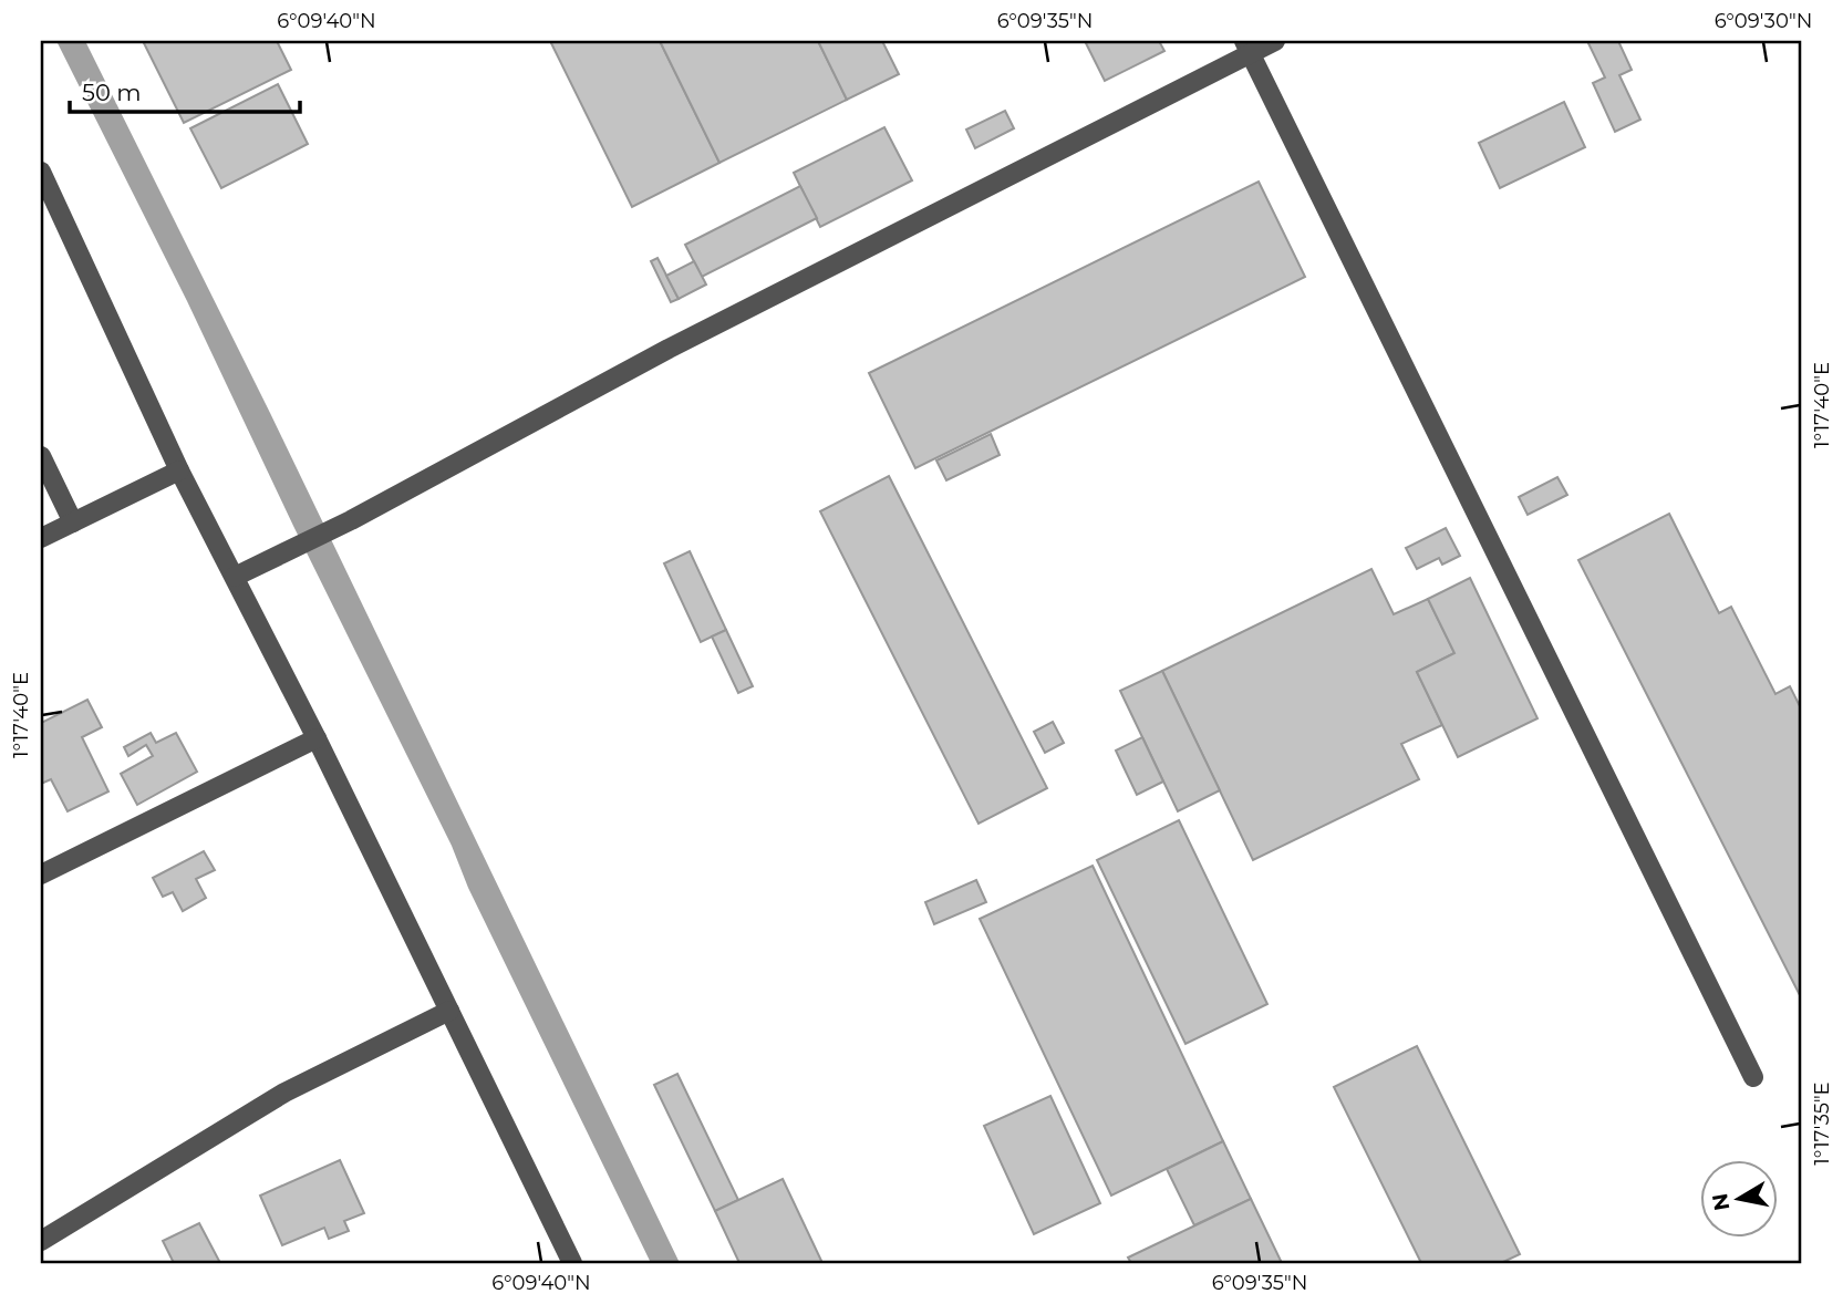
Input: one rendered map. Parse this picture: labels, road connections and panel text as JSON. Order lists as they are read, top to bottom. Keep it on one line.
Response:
{"scale_bar":"50 m","north":"left","coordinates":["6°09'40\"N","6°09'35\"N","6°09'30\"N","1°17'40\"E","1°17'35\"E"]}
